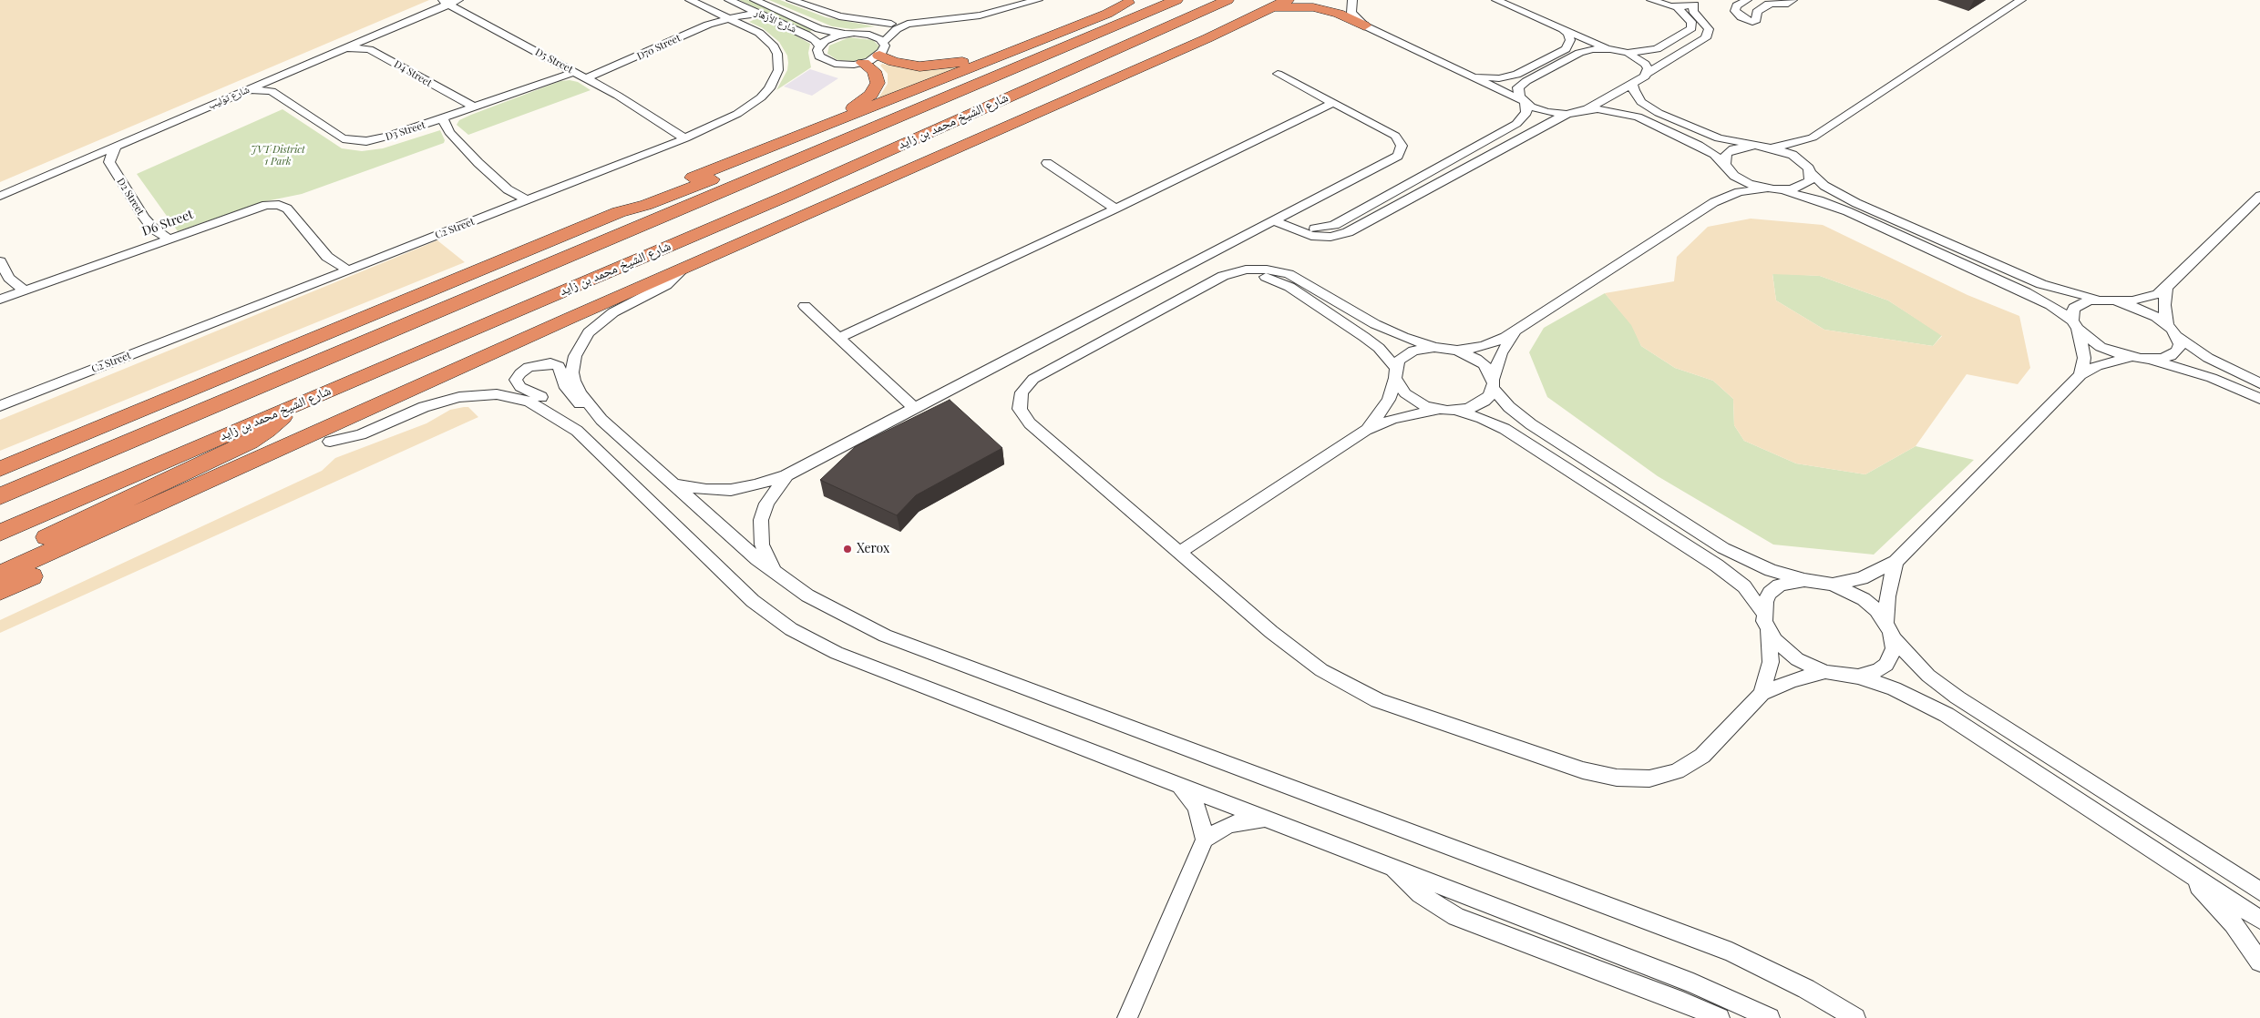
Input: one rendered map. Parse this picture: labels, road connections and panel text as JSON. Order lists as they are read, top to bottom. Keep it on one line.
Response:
{"streets":{"highway":["شارع الشيخ محمد بن زايد"],"street":["شارع الأزهار","D70 Street","D5 Street","D4 Street","شارع توليب","D3 Street","D2 Street","D6 Street","C2 Street"]},"crossings":[["شارع الأزهار","D70 Street"],["D70 Street","D5 Street"],["D70 Street","C2 Street"],["D5 Street","شارع توليب"],["D5 Street","D3 Street"],["D5 Street","C2 Street"],["D4 Street","شارع توليب"],["D4 Street","D3 Street"],["D2 Street","D6 Street"],["D6 Street","C2 Street"]],"parks":["JVT District 1 Park"],"places":["Xerox"]}
